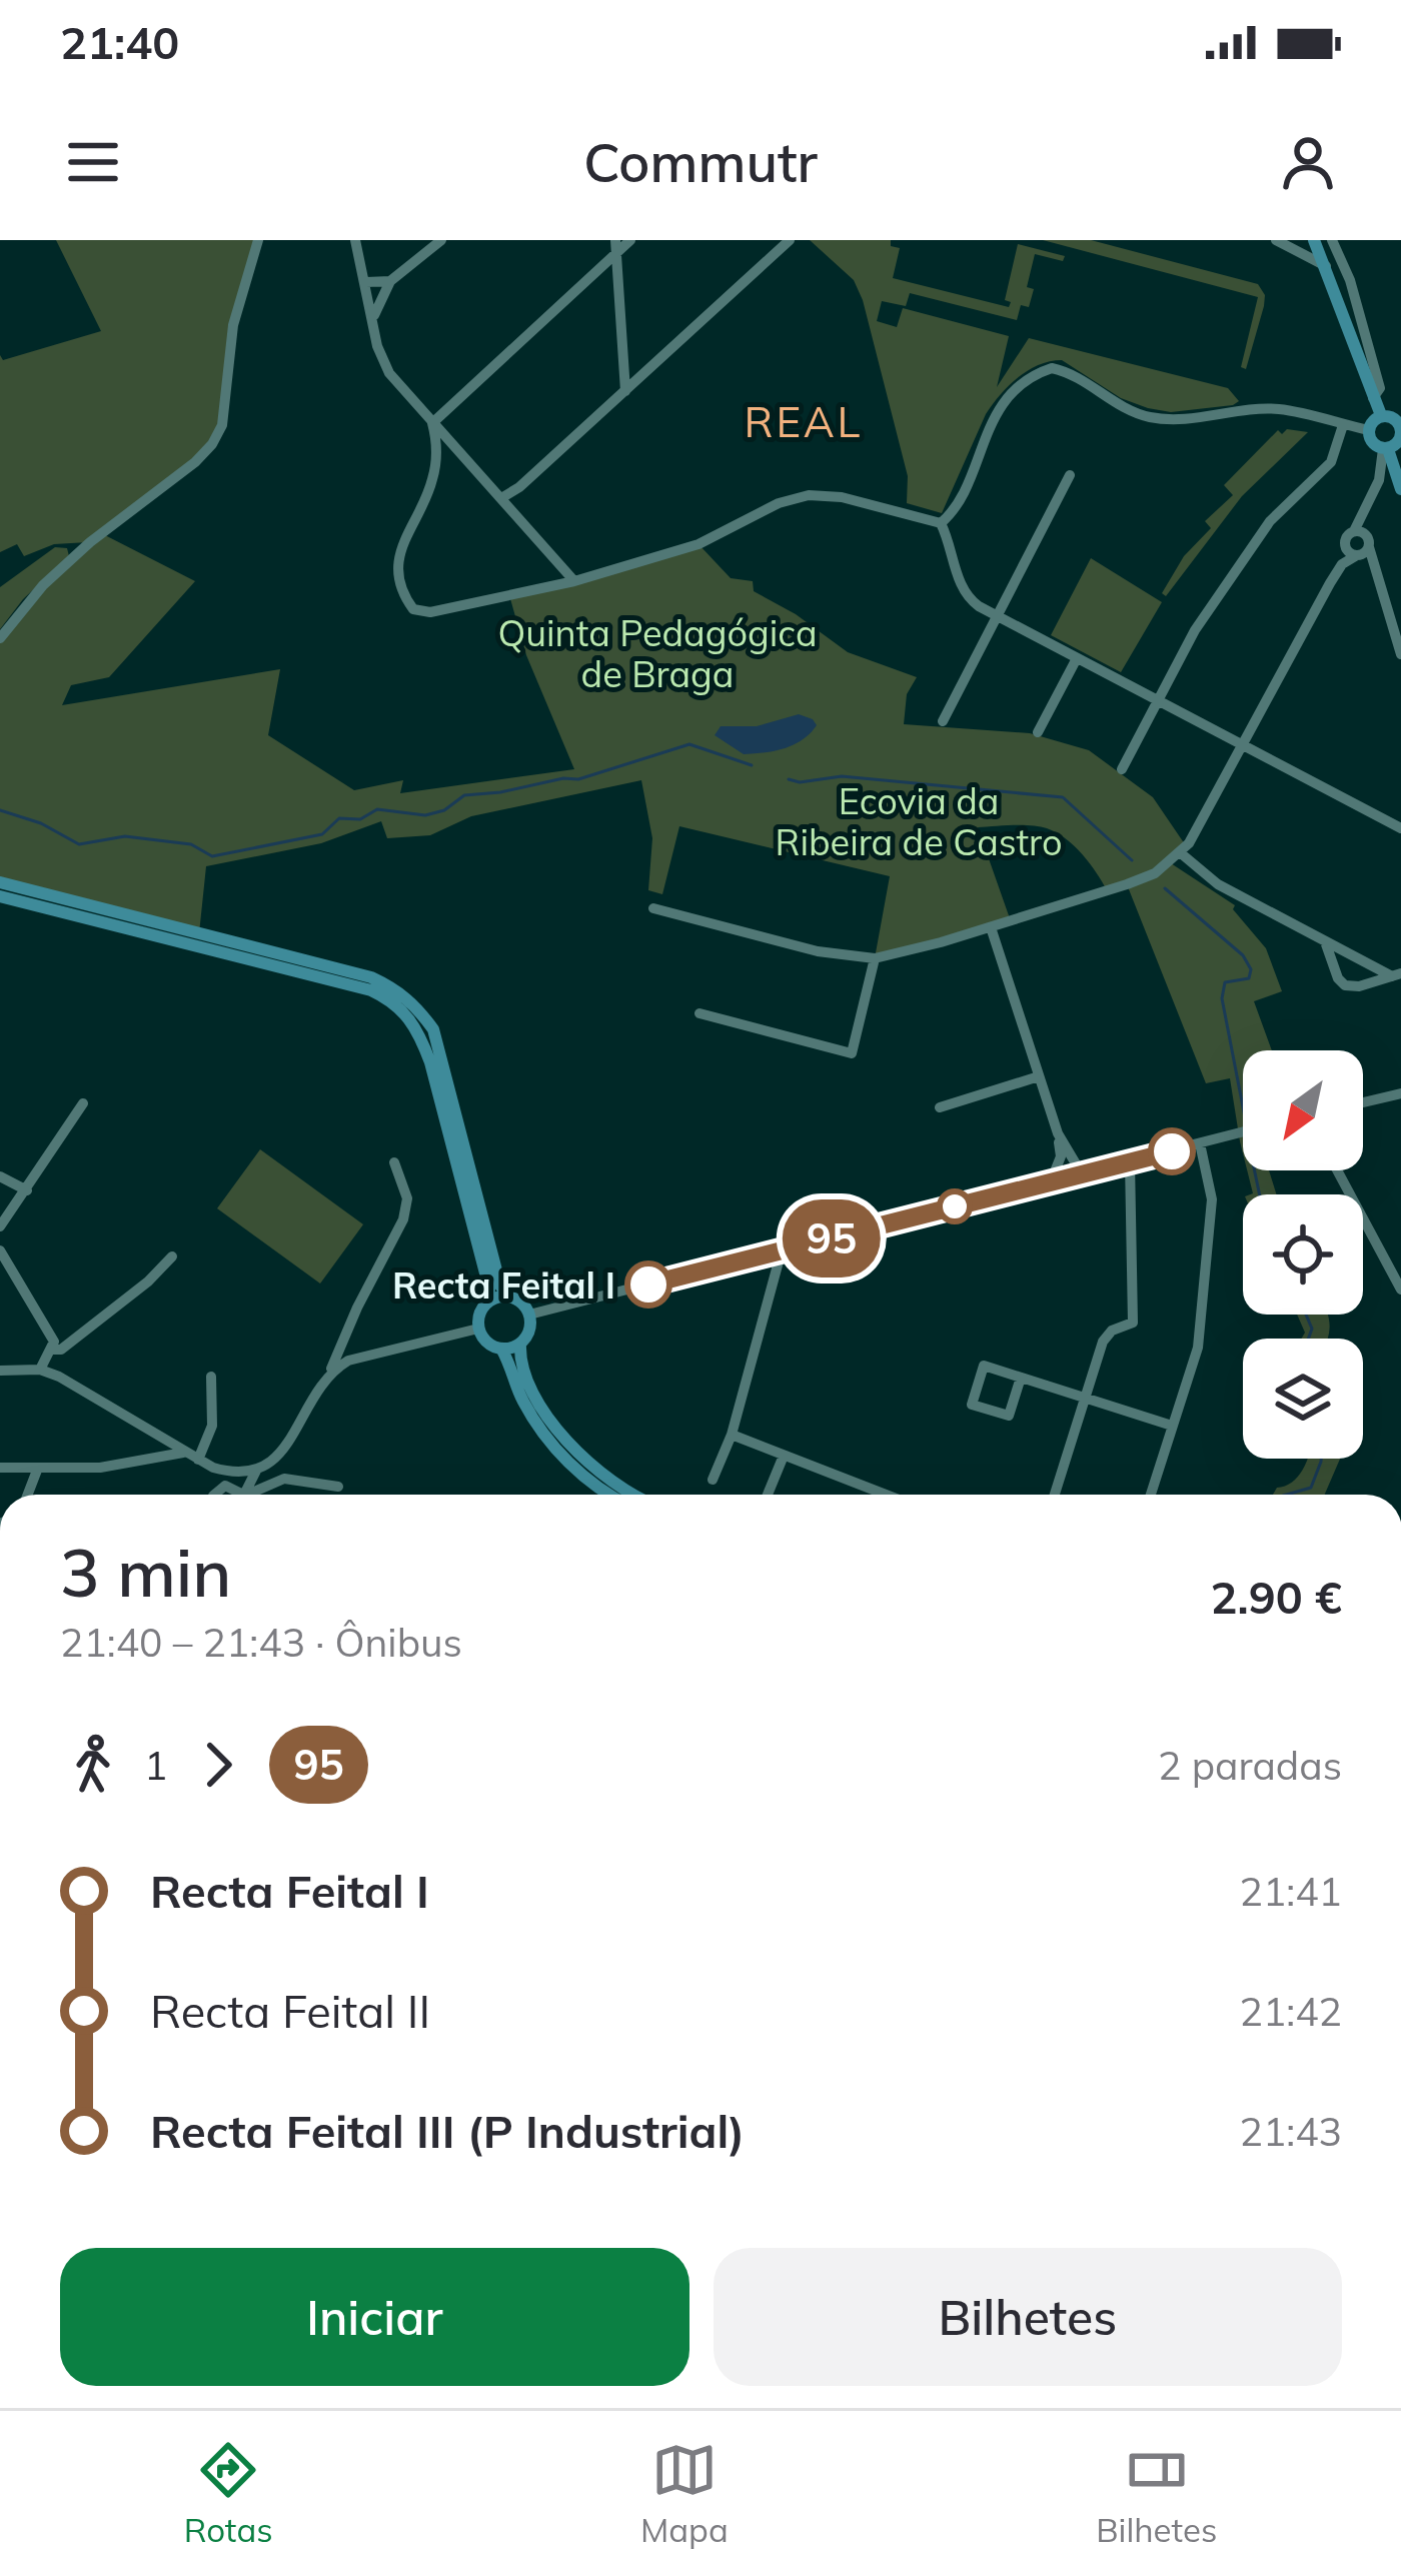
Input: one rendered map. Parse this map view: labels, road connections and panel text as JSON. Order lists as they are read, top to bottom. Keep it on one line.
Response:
{"districts":["REAL"],"parks":["Quinta Pedagógica de Braga","Ecovia da Ribeira de Castro"],"places":["Recta Feital I"],"lines":["bus line 95"],"north":"bottom left","page":{"status":"21:40","header":"Commutr","on_map":"95","heading":["3 min","21:40 – 21:43 · Ônibus","2.90 €"],"legs":["1","95","2 paradas"],"list":[{"name":"Recta Feital I","value":"21:41"},{"name":"Recta Feital II","value":"21:42"},{"name":"Recta Feital III (P Industrial)","value":"21:43"}],"buttons":["Iniciar","Bilhetes"],"tabs":["Rotas","Mapa","Bilhetes"]}}
